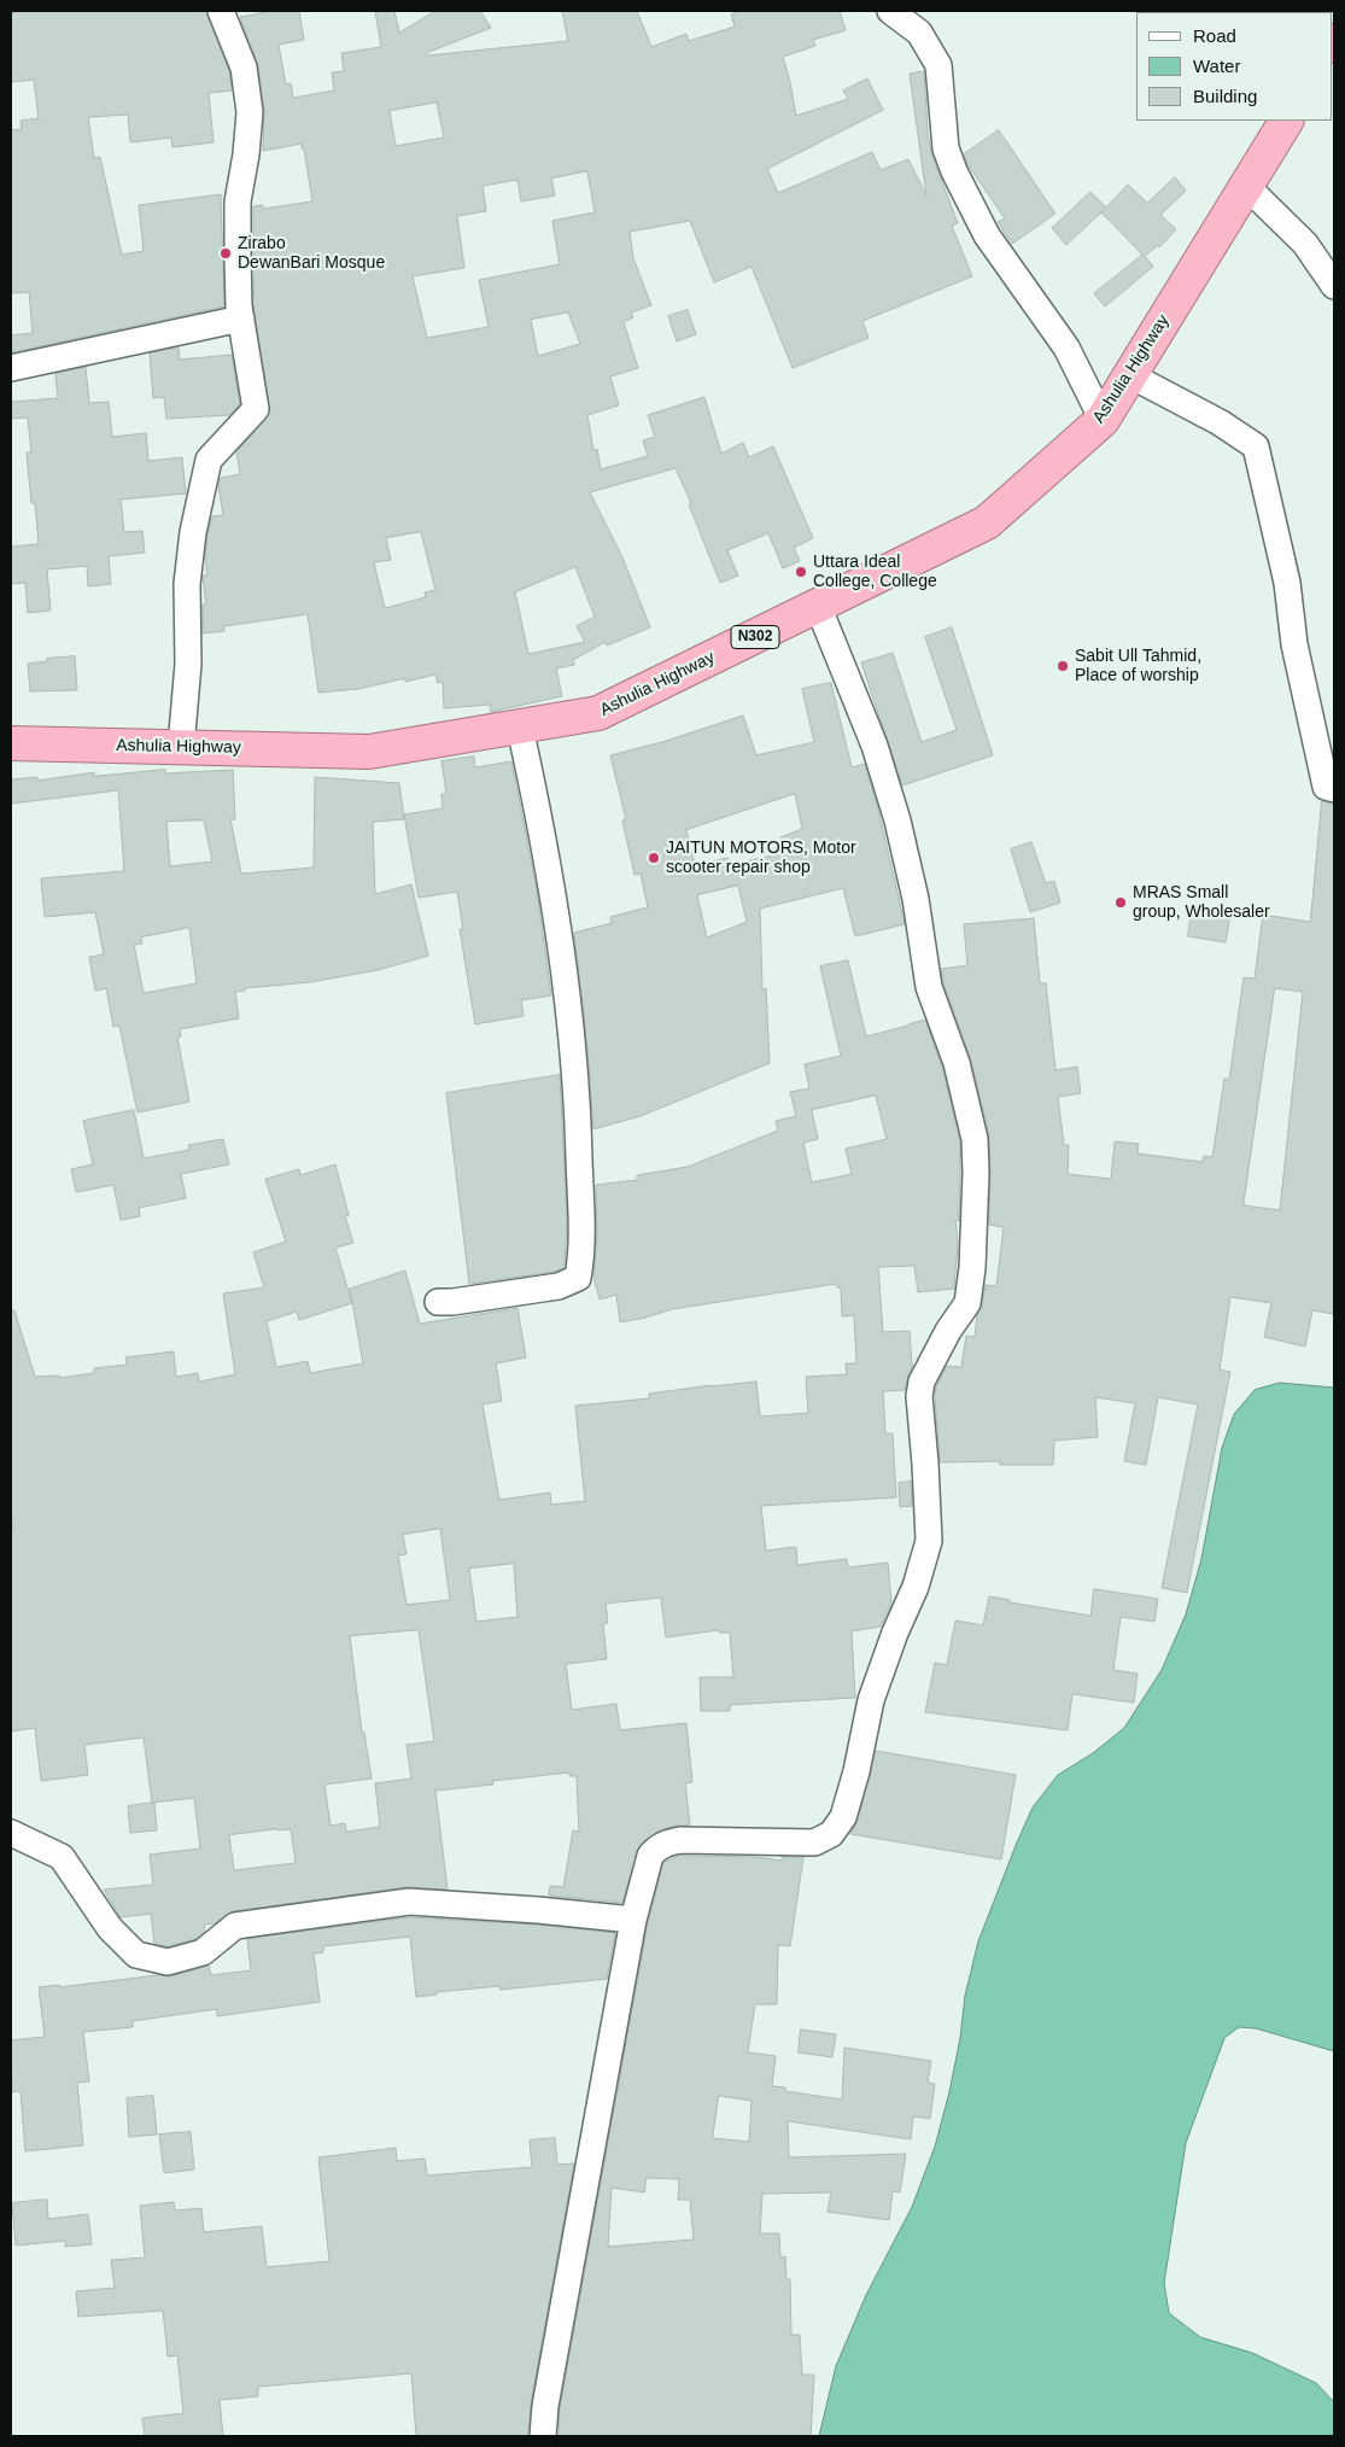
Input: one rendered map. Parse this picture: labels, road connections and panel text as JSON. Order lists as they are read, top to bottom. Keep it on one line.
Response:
{"streets":{"highway":["Ashulia Highway","N302"]},"places":["Zirabo DewanBari Mosque","Uttara Ideal College, College","Sabit Ull Tahmid, Place of worship","JAITUN MOTORS, Motor scooter repair shop","MRAS Small group, Wholesaler"],"legend":["Road","Water","Building"]}
